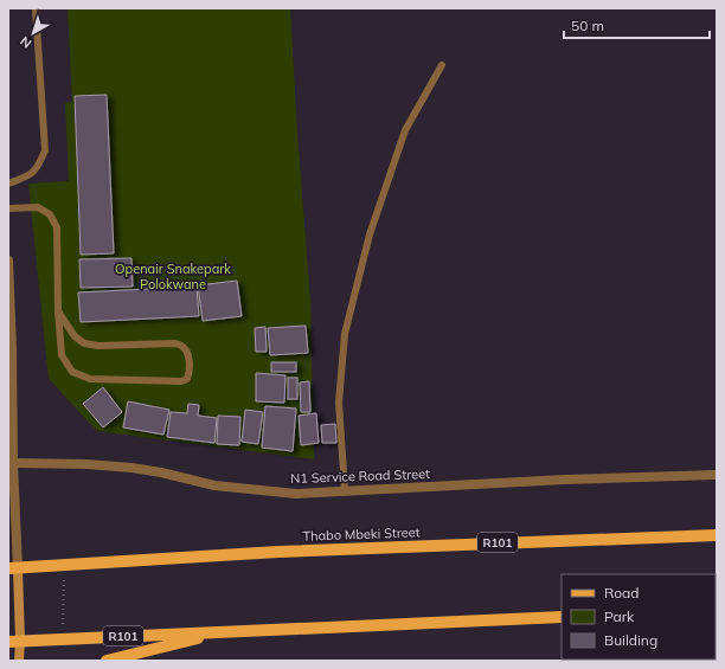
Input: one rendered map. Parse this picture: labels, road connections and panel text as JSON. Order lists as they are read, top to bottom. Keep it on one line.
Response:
{"streets":{"main road":["Thabo Mbeki Street","R101"],"street":["N1 Service Road Street"]},"parks":["Openair Snakepark Polokwane"],"legend":["Road","Park","Building"],"scale_bar":"50 m","north":"bottom left"}
